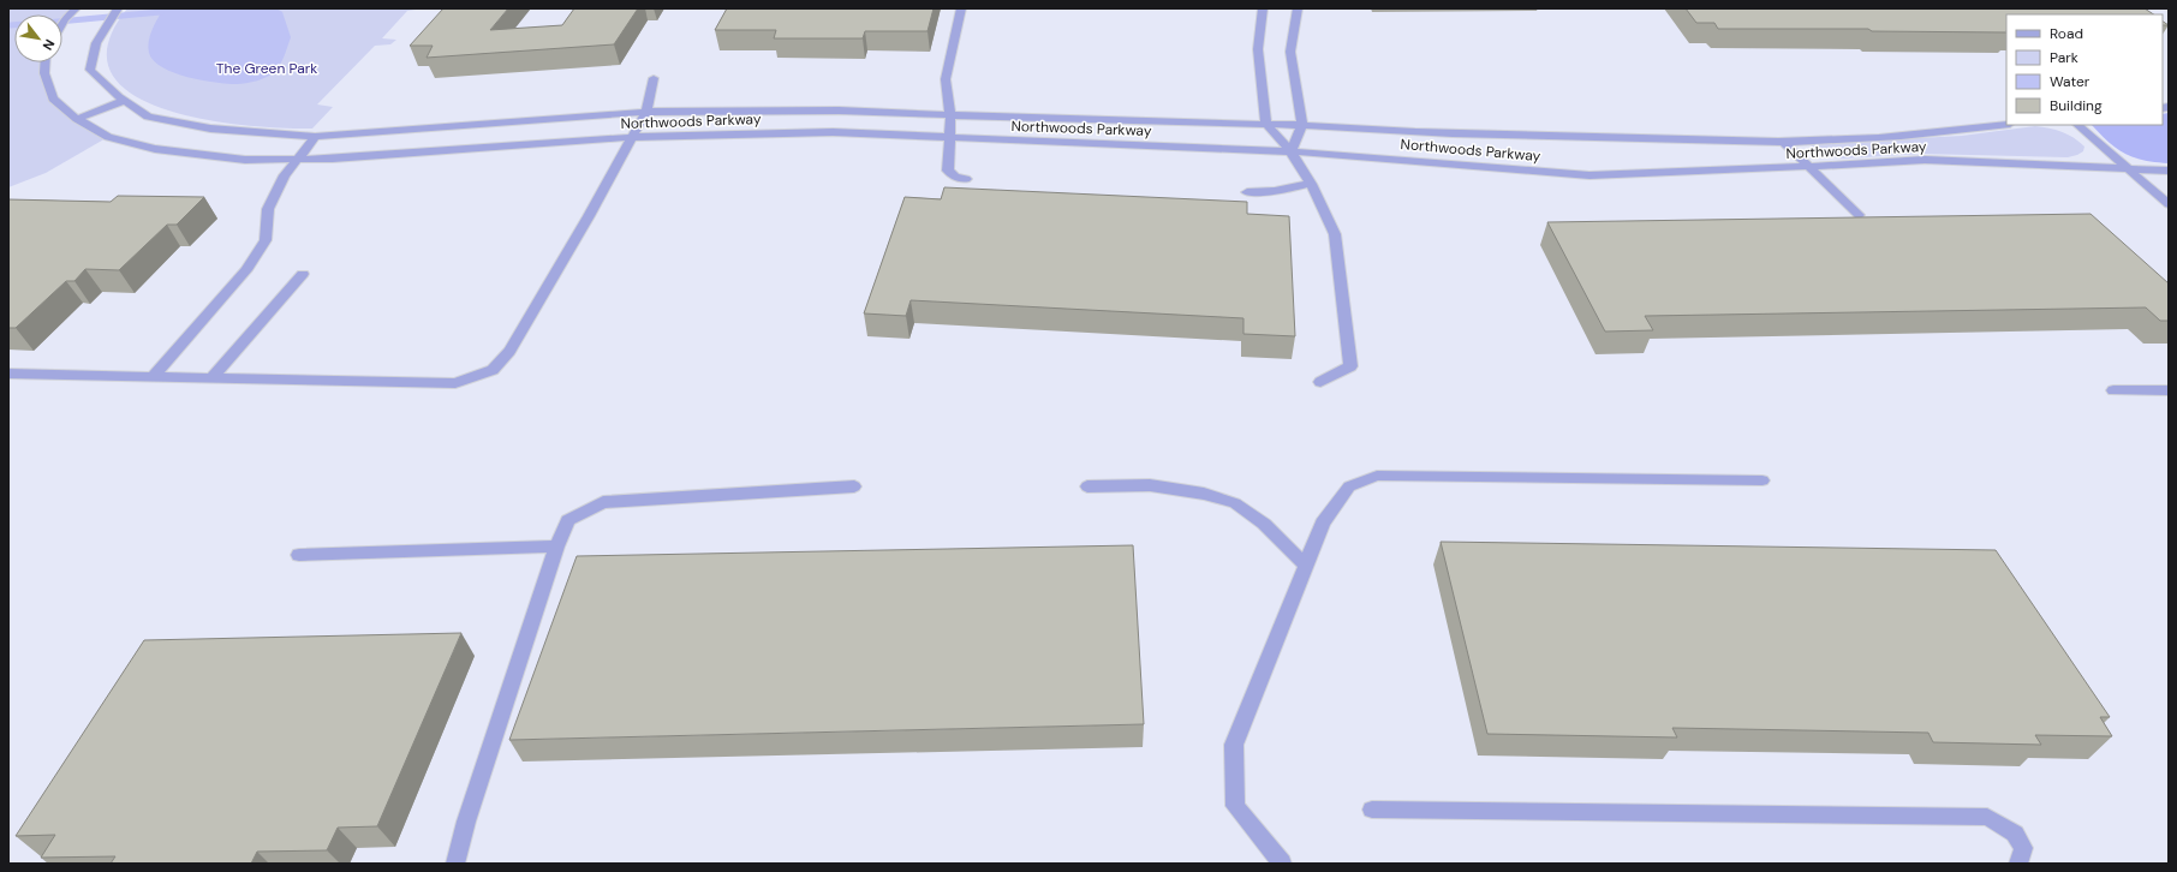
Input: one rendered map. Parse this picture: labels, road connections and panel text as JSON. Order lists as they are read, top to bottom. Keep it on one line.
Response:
{"streets":{"street":["Northwoods Parkway"]},"parks":["The Green Park"],"legend":["Road","Park","Water","Building"],"north":"bottom right"}
